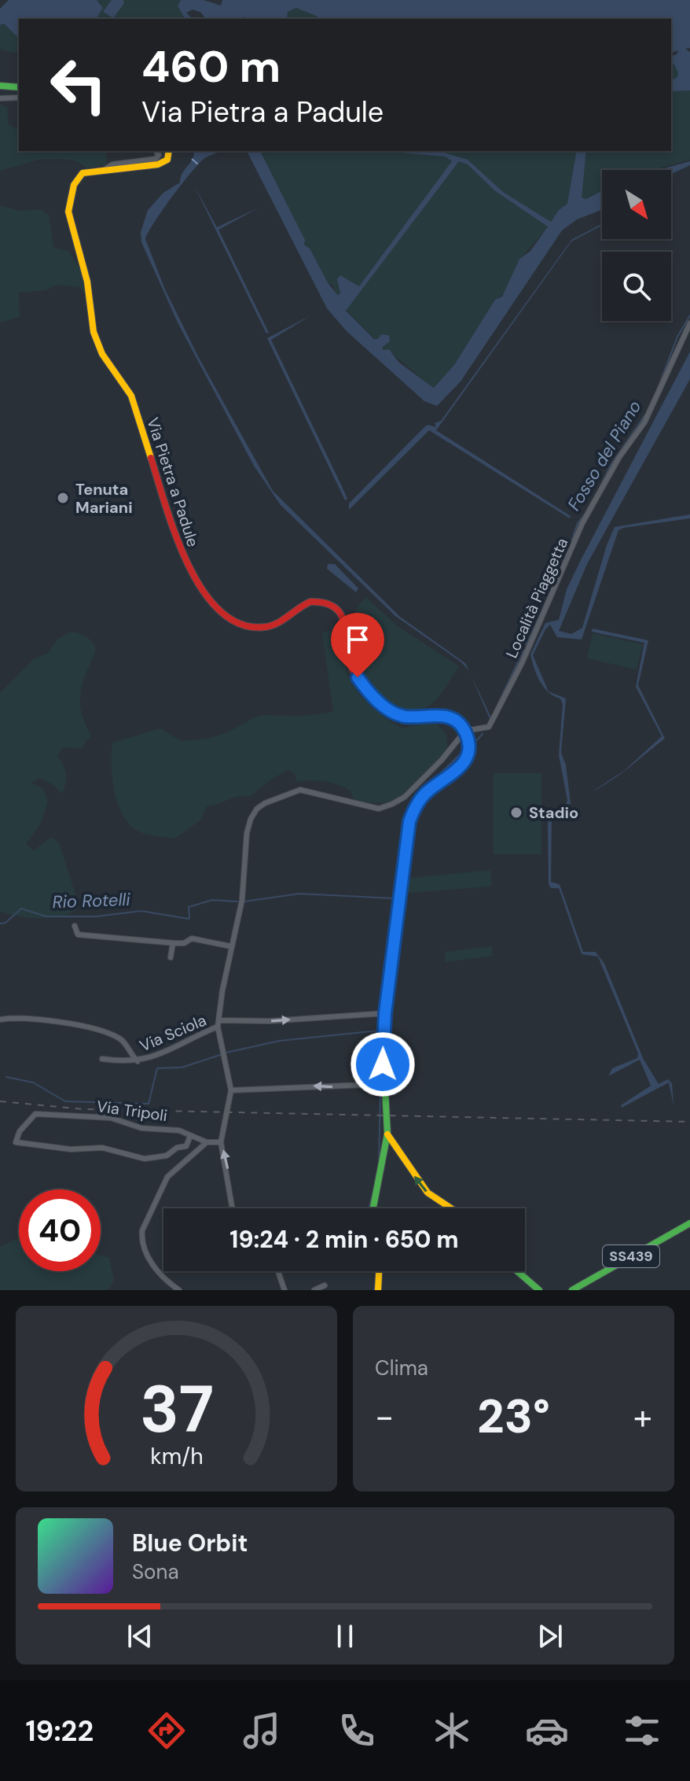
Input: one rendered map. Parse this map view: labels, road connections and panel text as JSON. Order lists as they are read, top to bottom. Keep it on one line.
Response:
{"streets":{"street":["Via Pietra a Padule","Località Piaggetta","Via Sciola","Via Tripoli","SS439"]},"crossings":[["Via Pietra a Padule","Località Piaggetta"]],"water":["Fosso del Piano","Rio Rotelli"],"places":["Tenuta Mariani","Stadio"],"north":"bottom right","page":{"turn":["460 m","Via Pietra a Padule"],"limit":"40","trip":"19:24 · 2 min · 650 m","tile":"Clima","heat":["−","23°","+"],"song":["Blue Orbit","Sona"],"tabs":"19:22","gauge":["37","km/h"]}}
